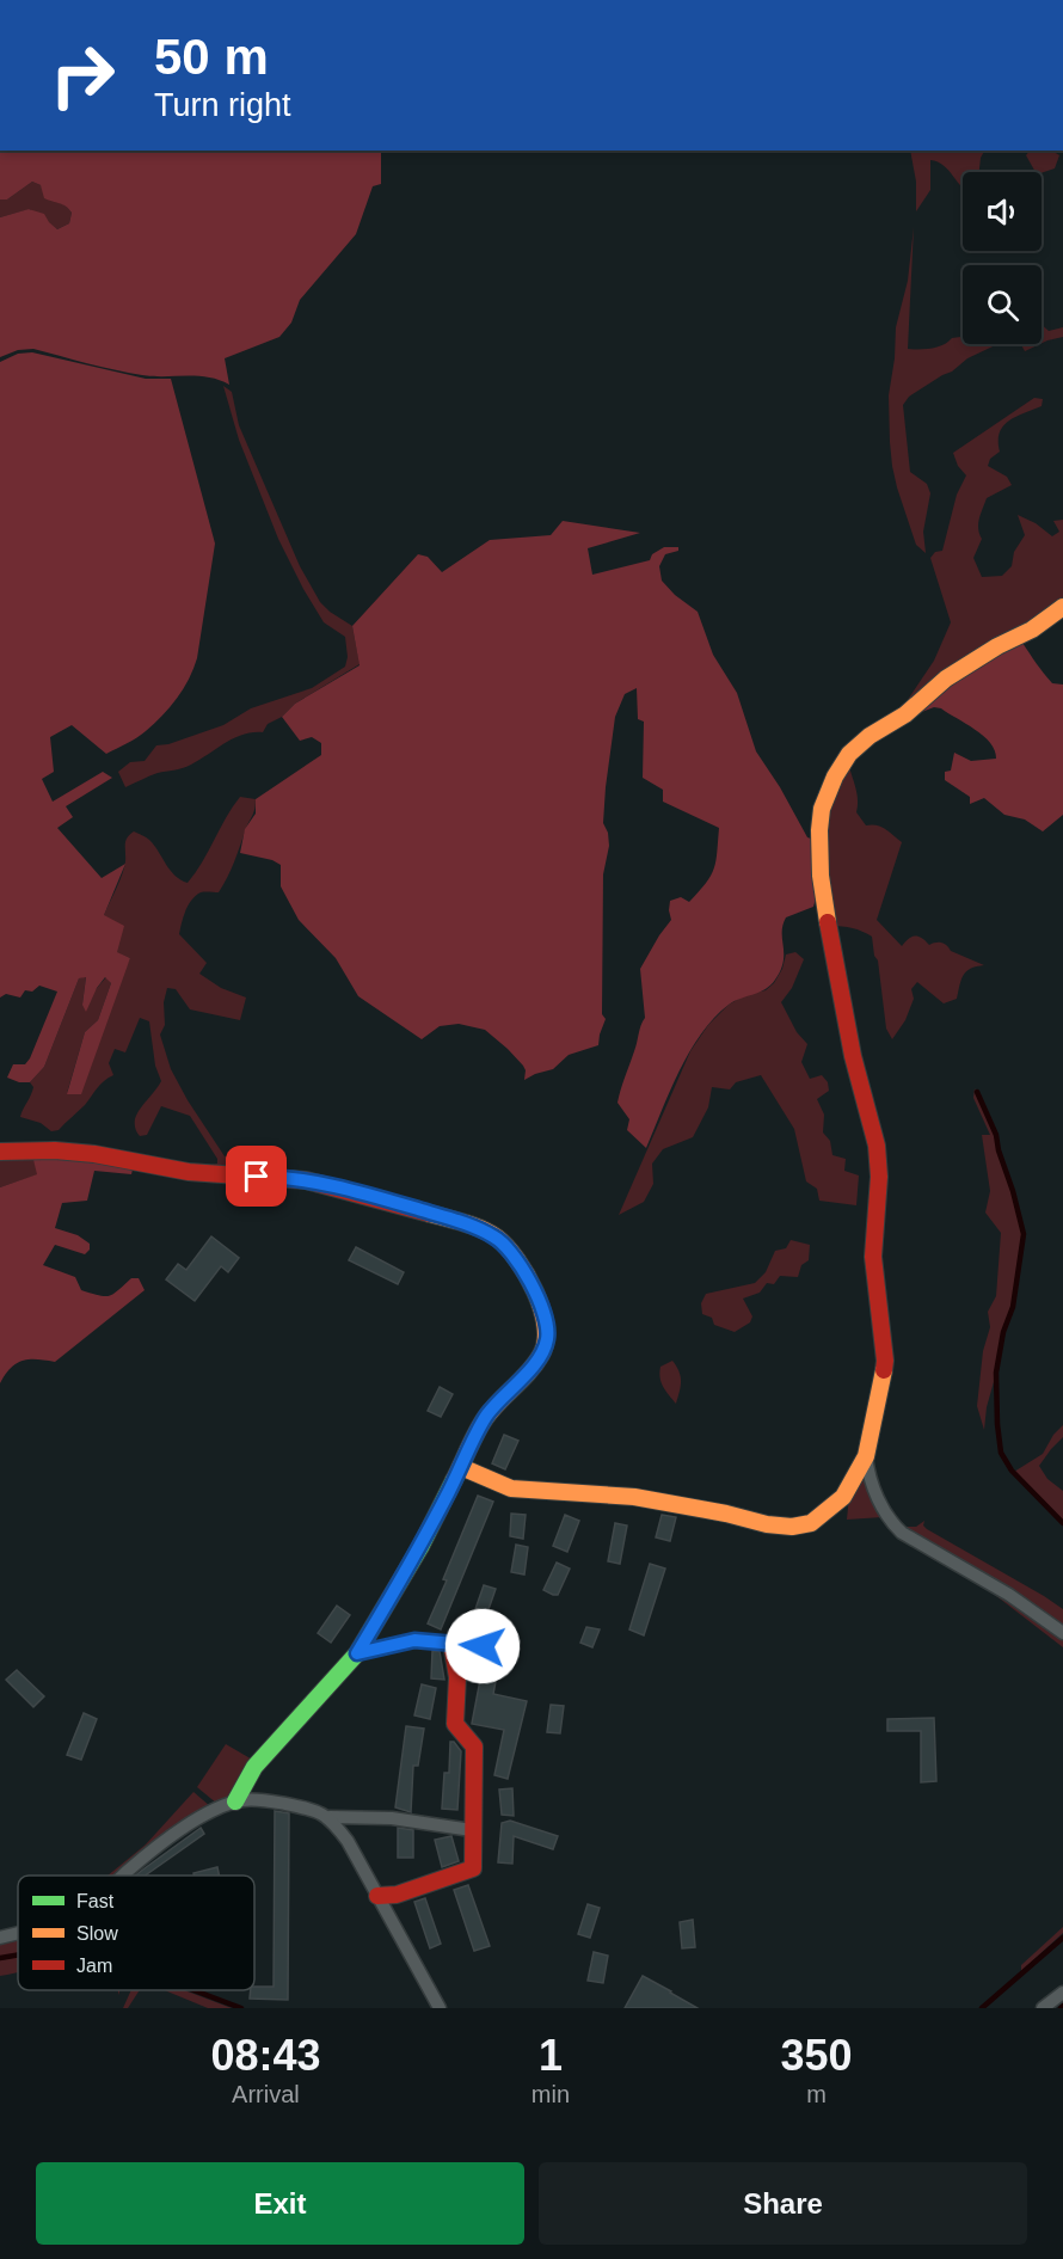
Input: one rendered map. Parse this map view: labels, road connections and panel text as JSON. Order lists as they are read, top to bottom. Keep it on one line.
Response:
{"legend":["Fast","Slow","Jam"],"page":{"turn":["50 m","Turn right"],"eta":["08:43","Arrival","1","min","350","m"],"buttons":["Exit","Share"]}}
